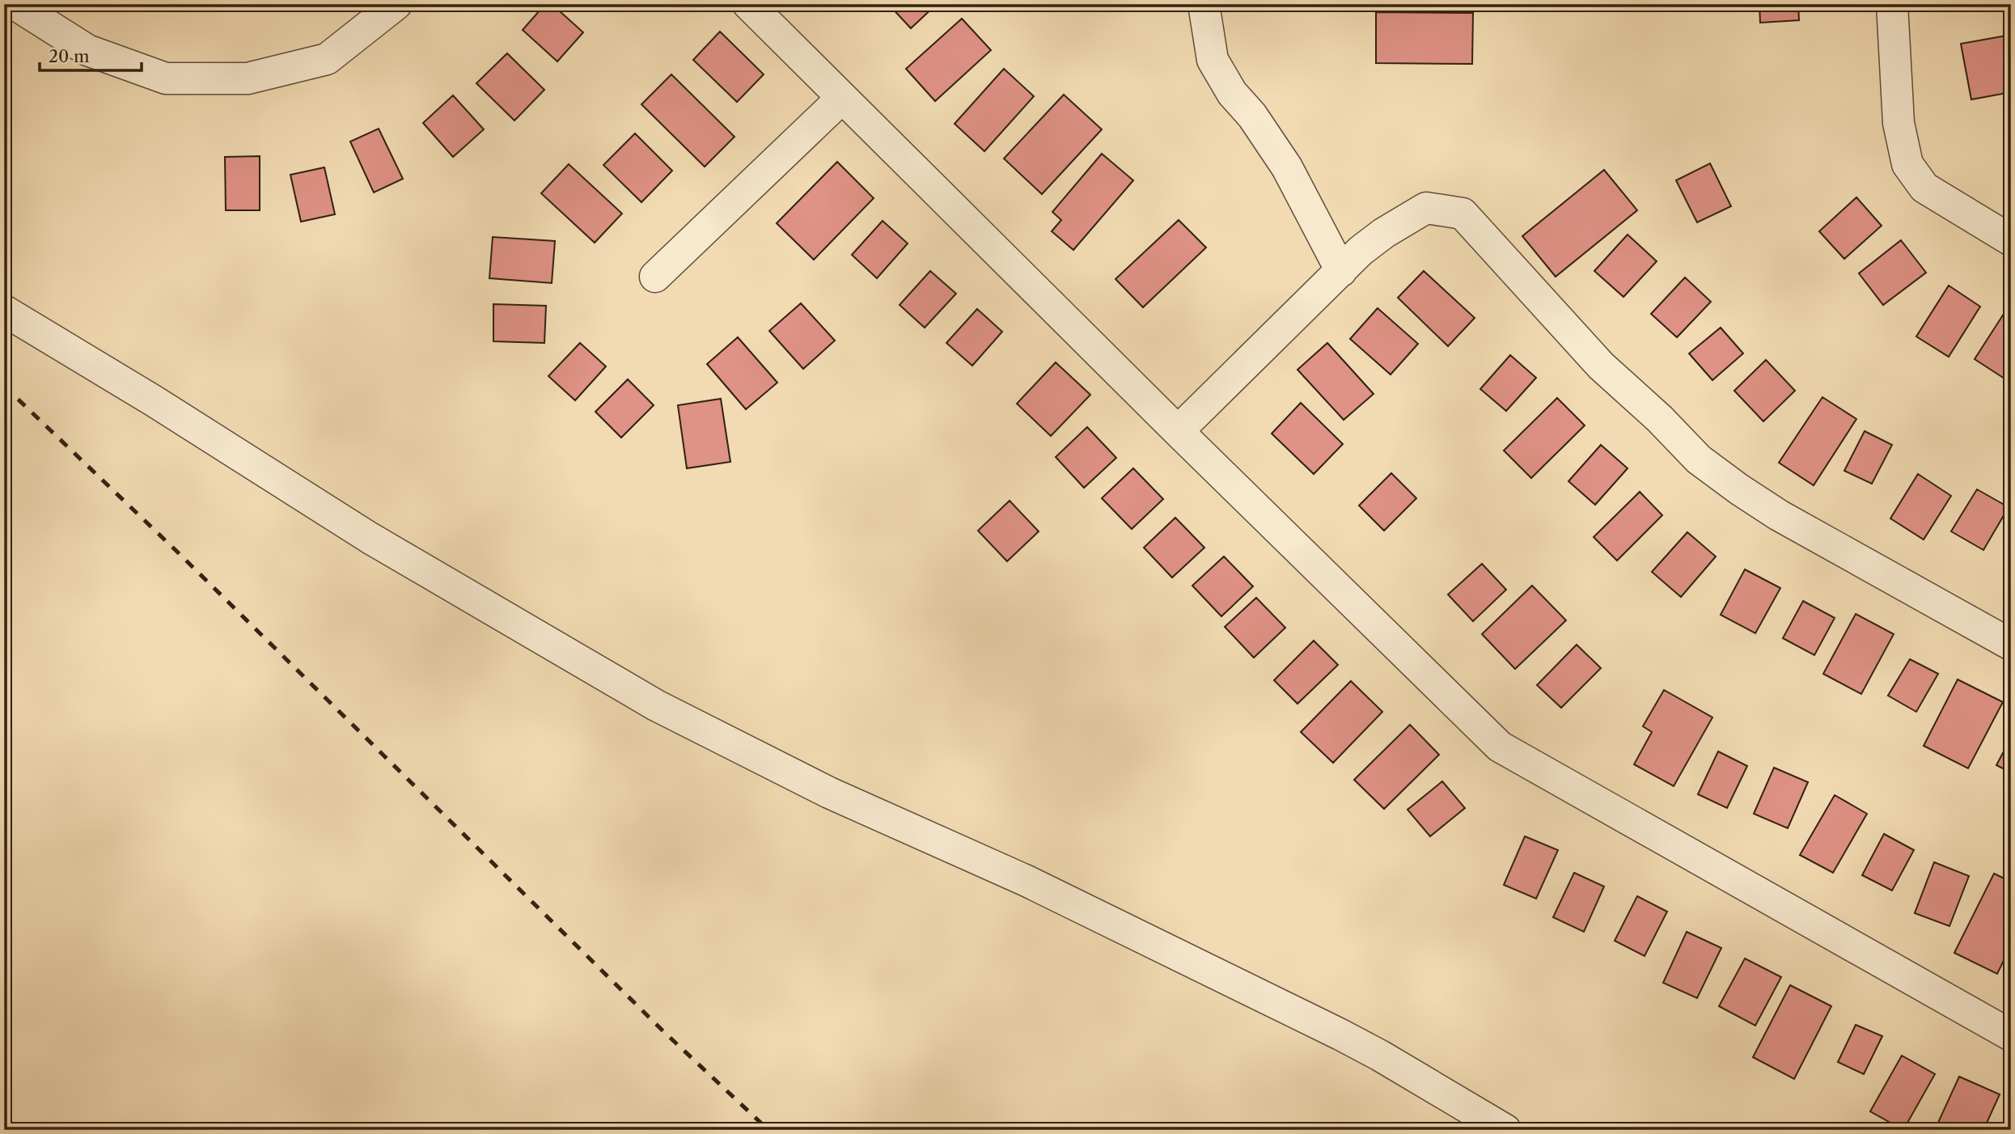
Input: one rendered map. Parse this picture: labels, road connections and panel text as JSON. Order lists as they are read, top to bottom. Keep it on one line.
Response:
{"scale_bar":"20 m"}
